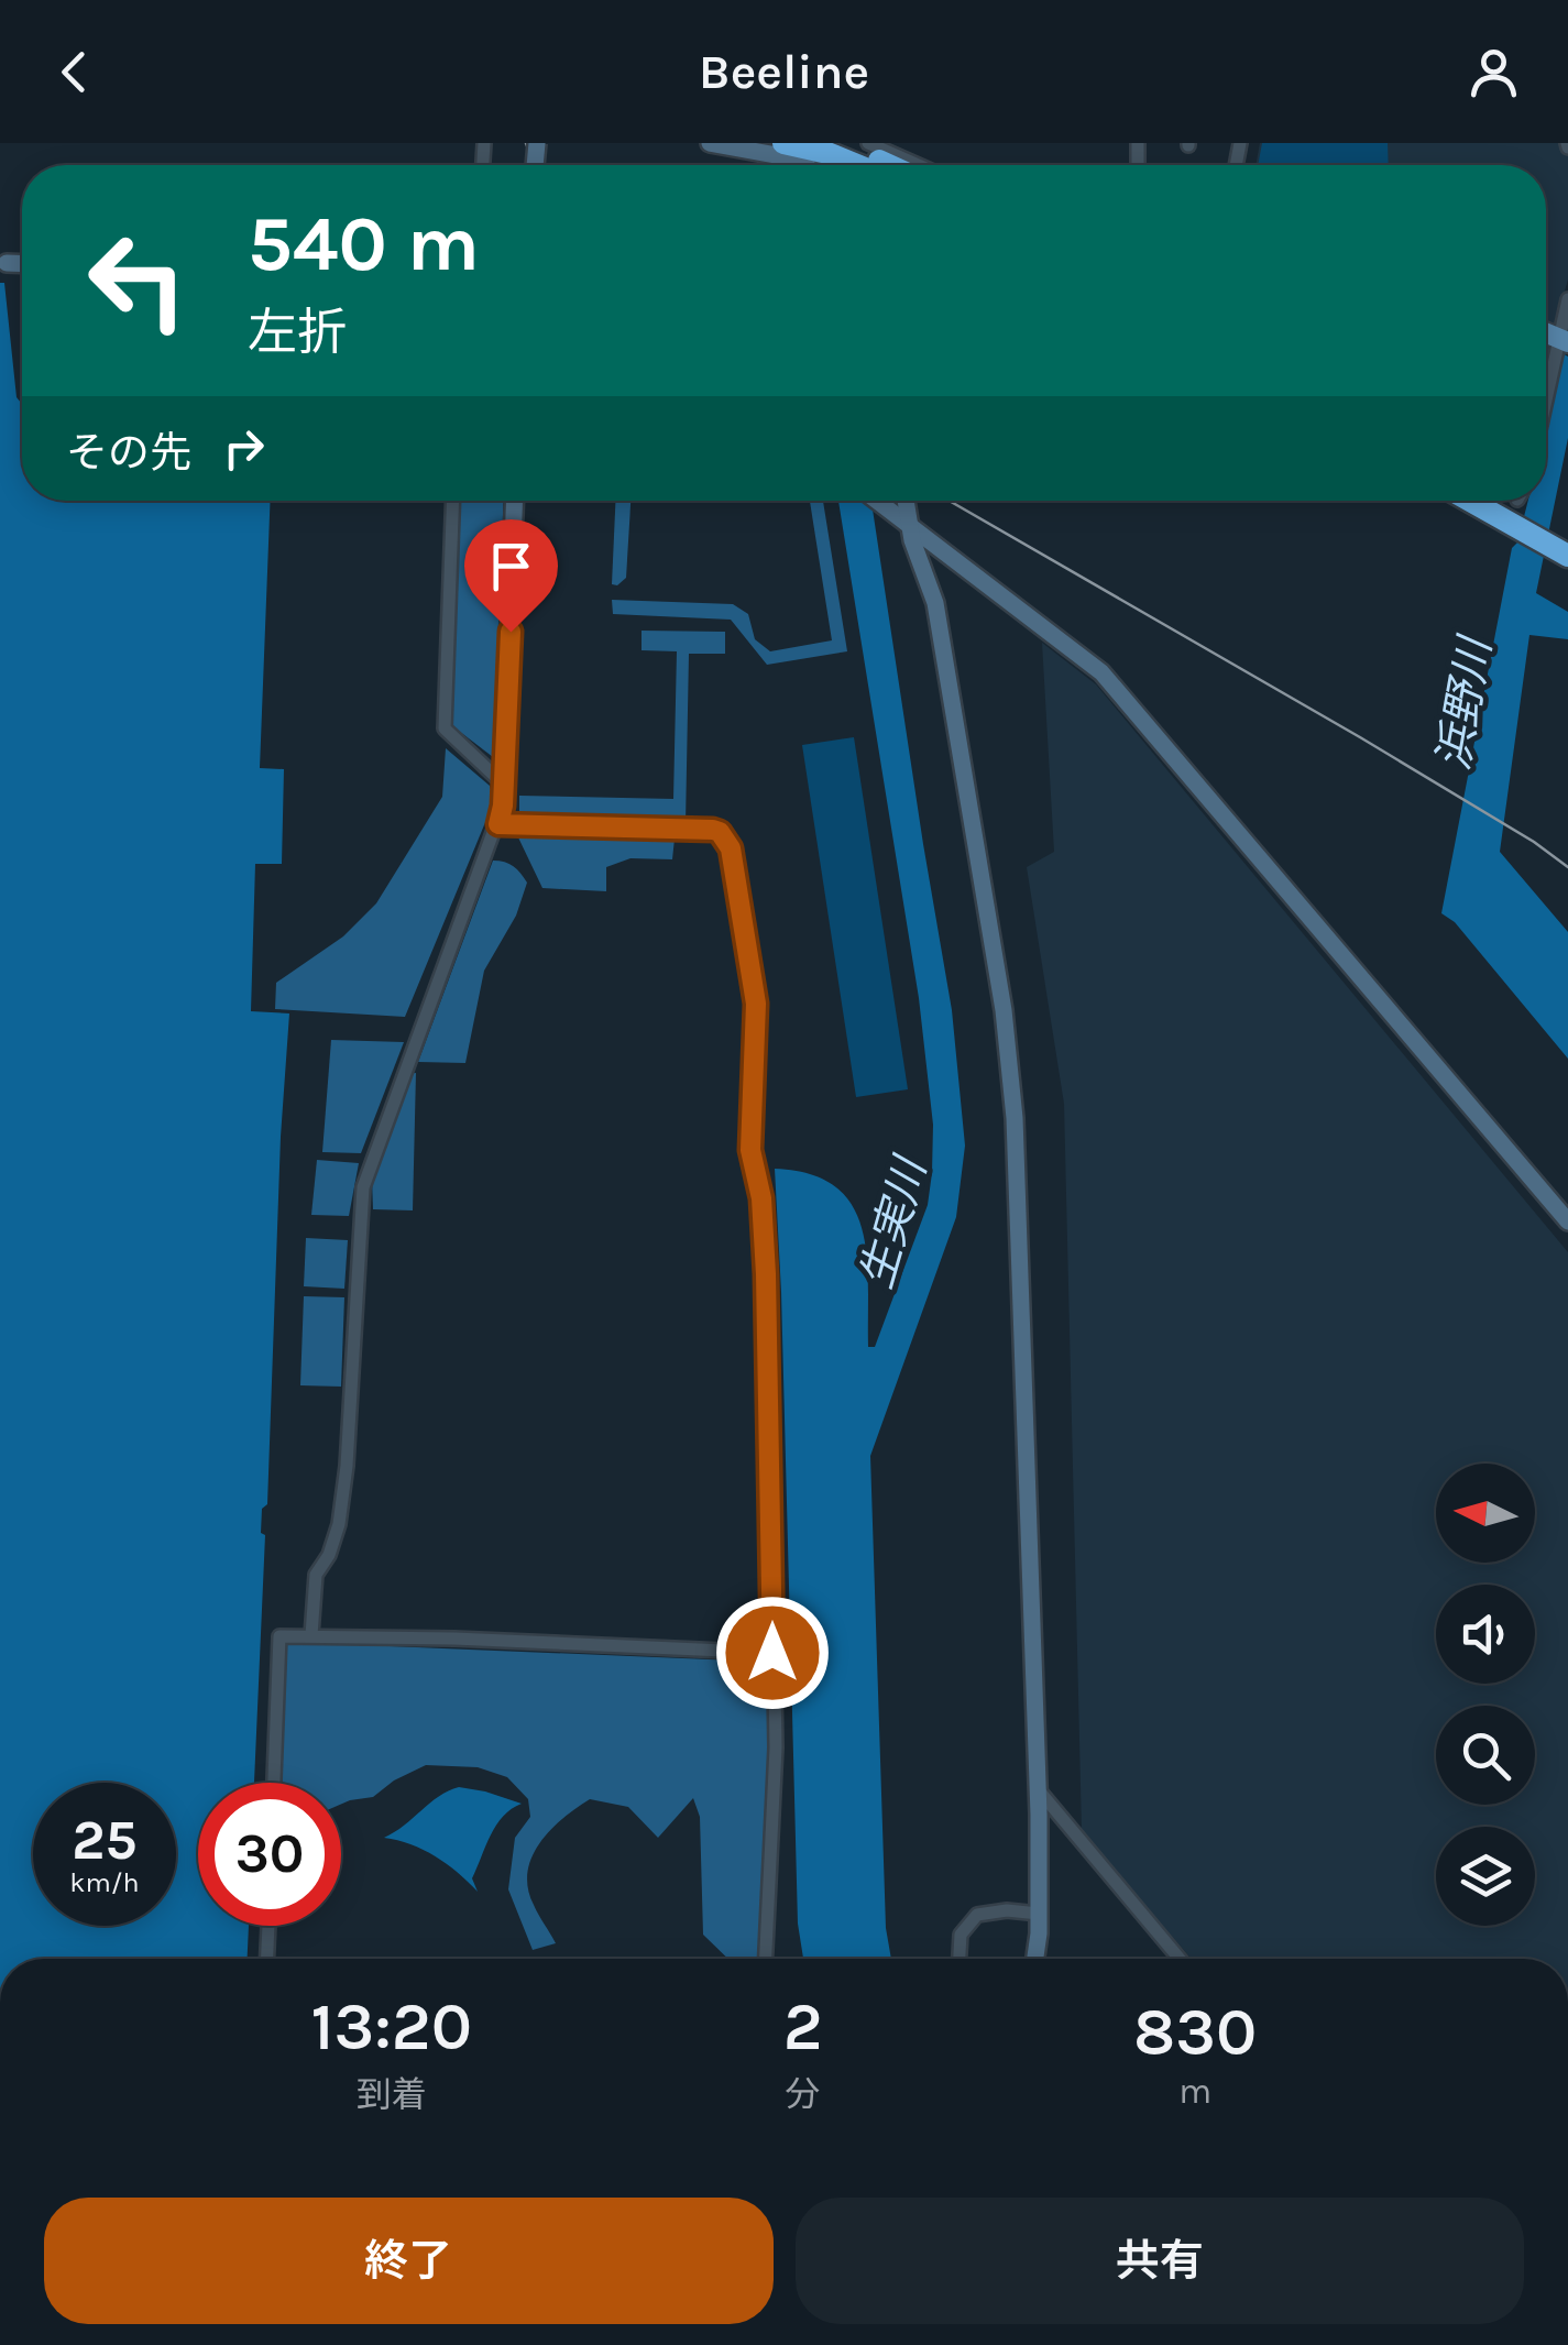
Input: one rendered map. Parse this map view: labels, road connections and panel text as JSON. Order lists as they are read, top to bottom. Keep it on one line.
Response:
{"water":["浜野川","生実川"],"north":"left","page":{"header":"Beeline","turn":["540 m","左折"],"then":"その先","speed":"25 km/h","limit":"30","eta":["13:20","到着","2","分","830","m"],"buttons":["終了","共有"]}}
